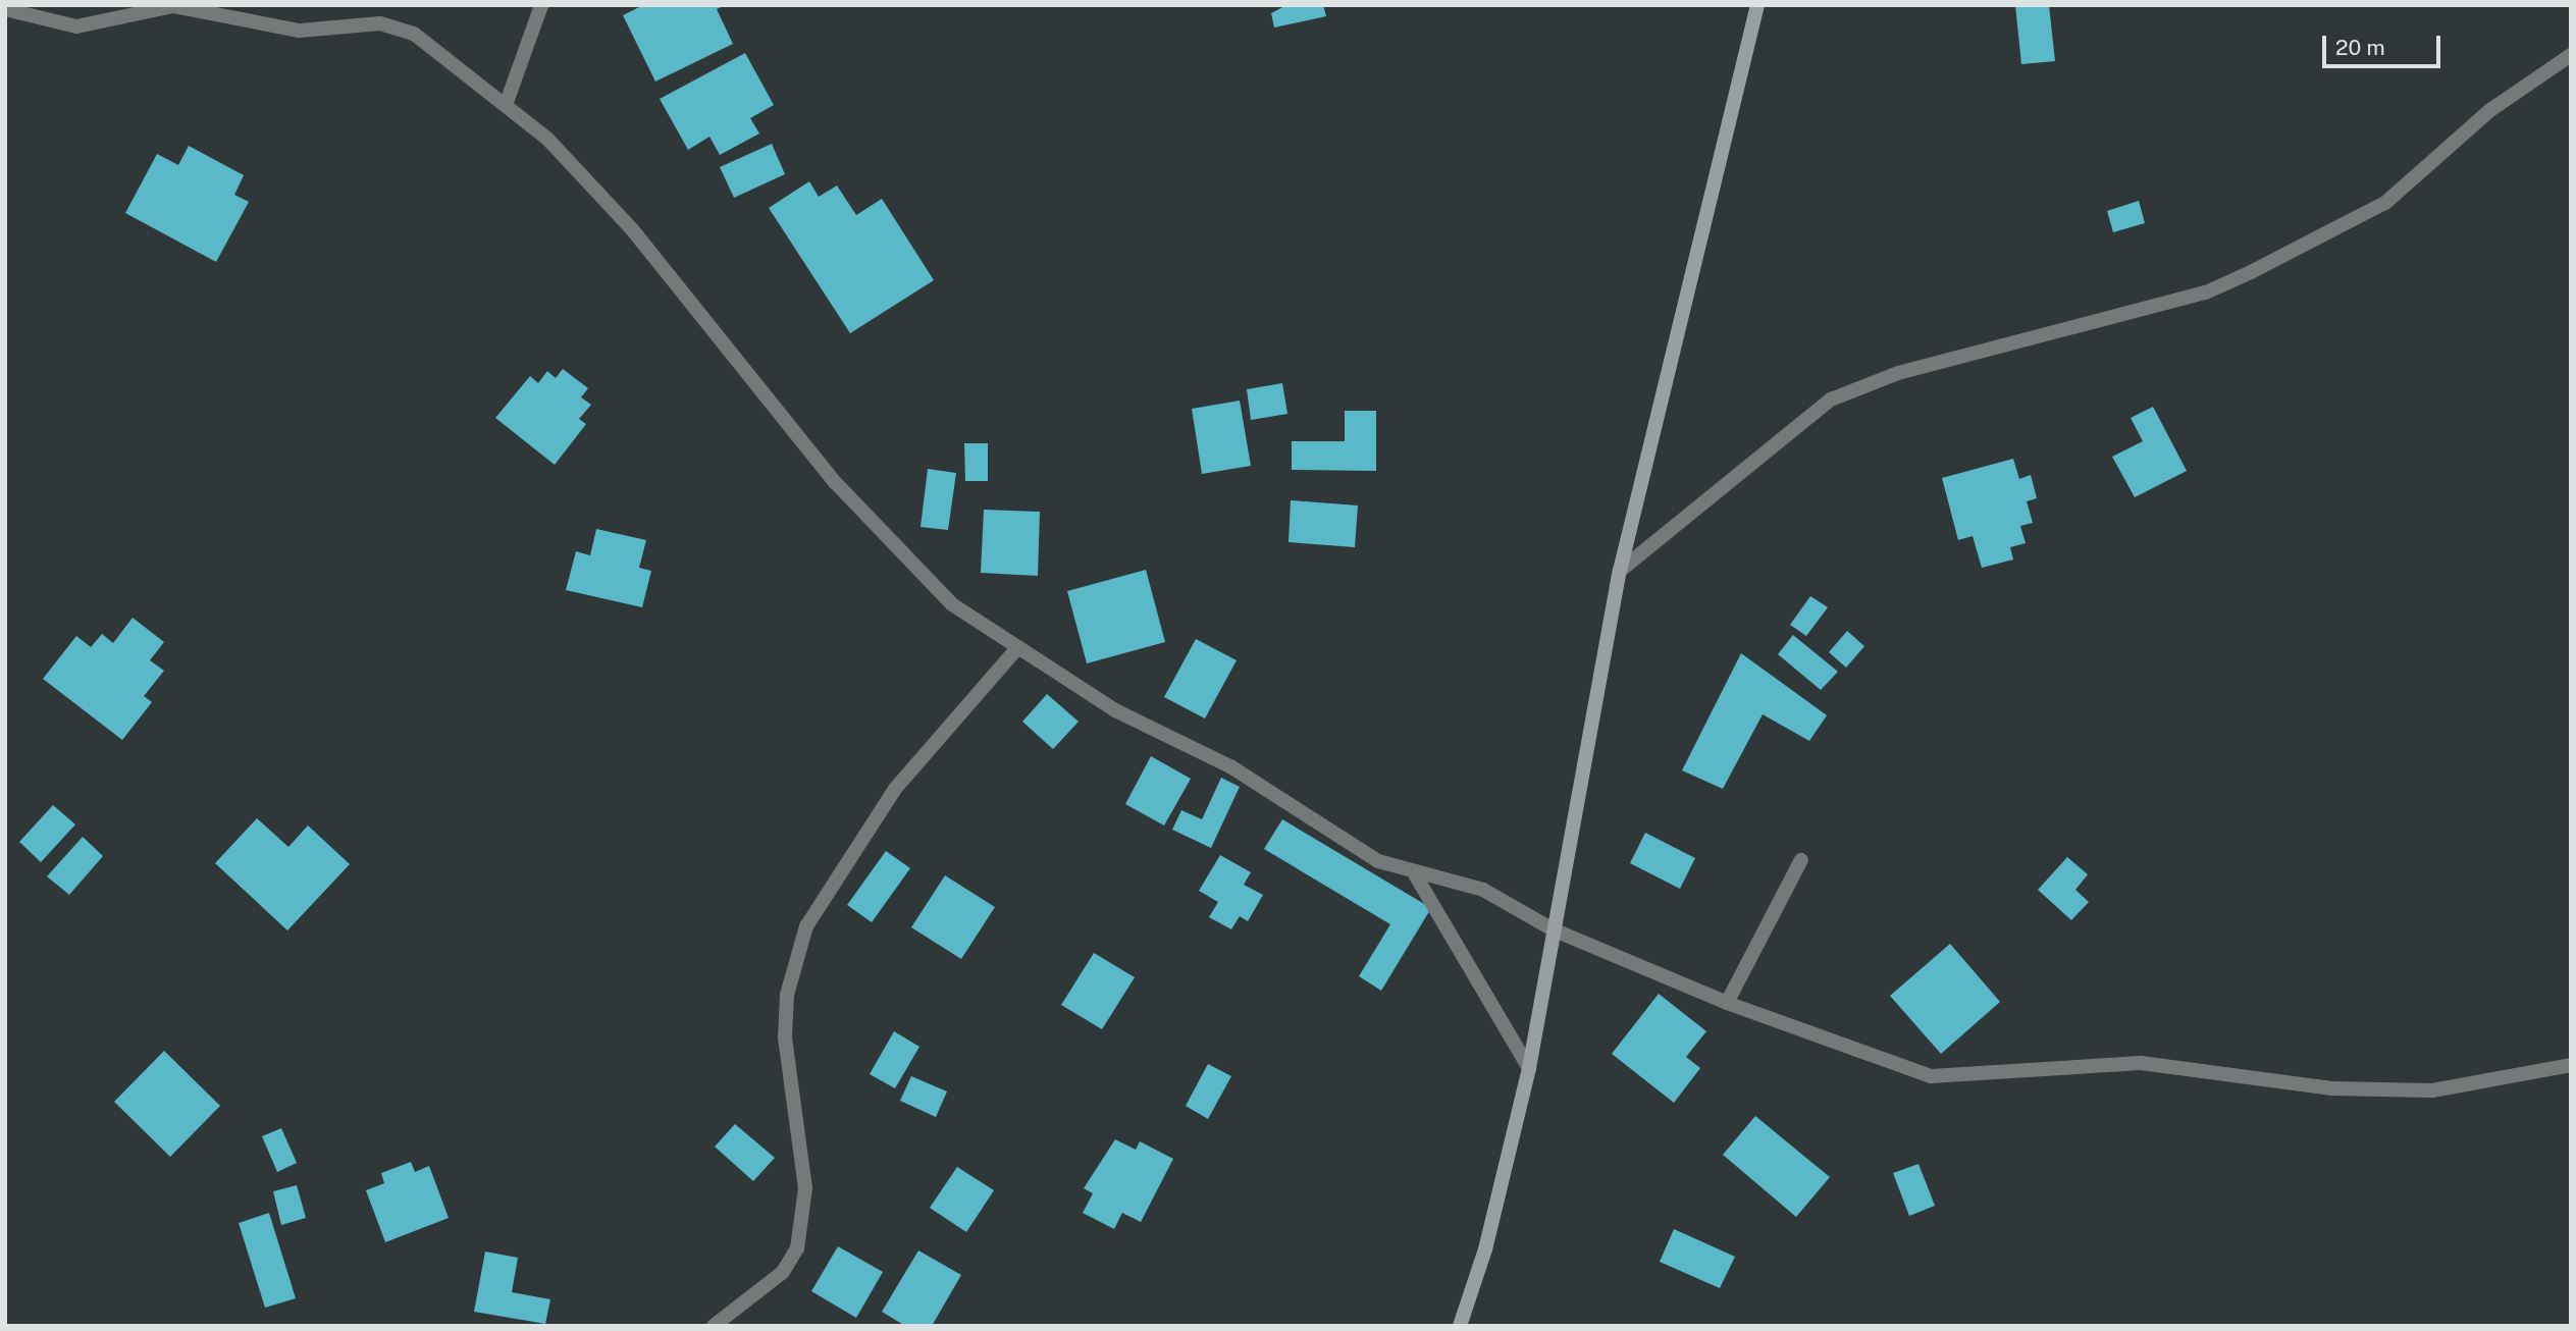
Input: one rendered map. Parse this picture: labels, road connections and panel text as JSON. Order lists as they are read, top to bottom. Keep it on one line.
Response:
{"scale_bar":"20 m"}
